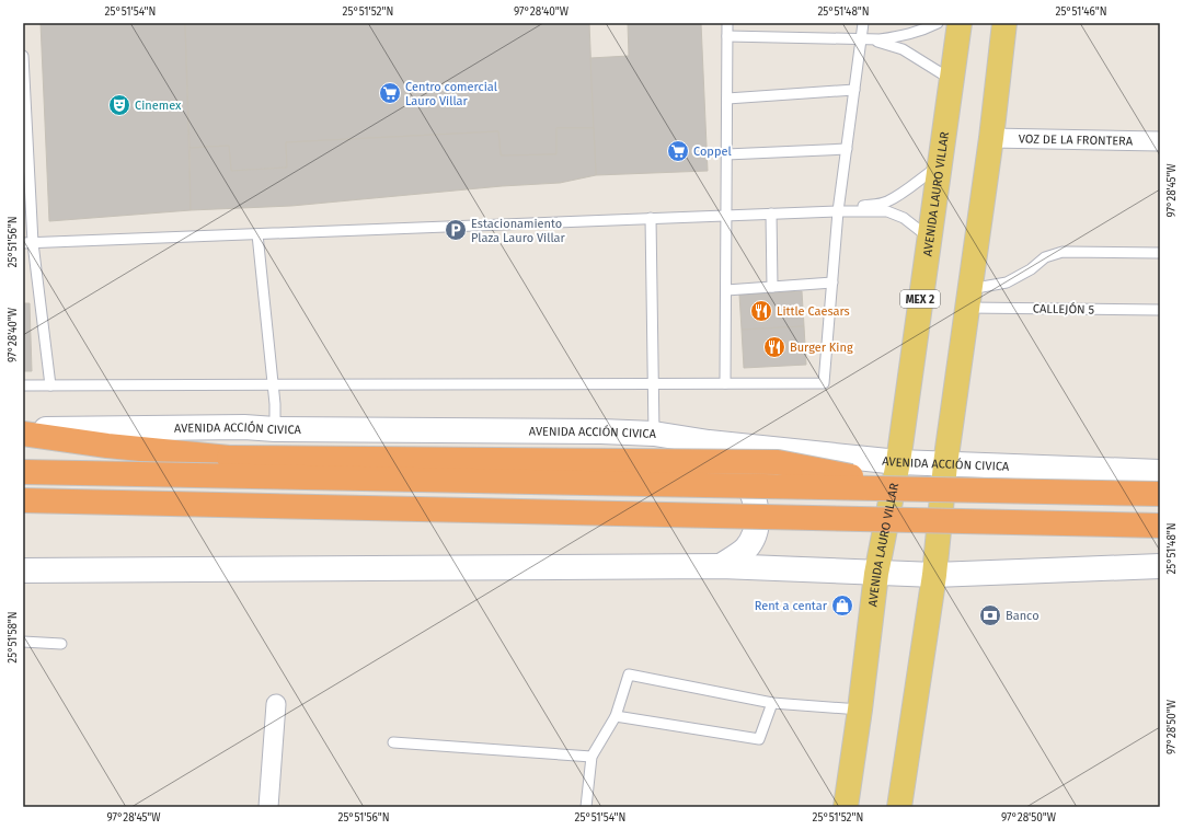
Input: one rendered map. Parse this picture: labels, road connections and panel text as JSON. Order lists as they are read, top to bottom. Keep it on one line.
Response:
{"streets":{"highway":["AVENIDA ACCIÓN CIVICA"],"main road":["AVENIDA LAURO VILLAR","MEX 2"],"street":["VOZ DE LA FRONTERA"],"lane":["CALLEJÓN 5"]},"crossings":[["AVENIDA LAURO VILLAR","AVENIDA ACCIÓN CIVICA"]],"places":{"supermarket":["Centro comercial Lauro Villar","Coppel"],"theatre":["Cinemex"],"parking":["Estacionamiento Plaza Lauro Villar"],"restaurant":["Little Caesars","Burger King"],"shop":["Rent a centar"],"bank":["Banco"]},"coordinates":["25°51'54\"N","25°51'52\"N","97°28'40\"W","25°51'48\"N","25°51'46\"N","97°28'45\"W","25°51'56\"N","25°51'58\"N","97°28'50\"W"]}
